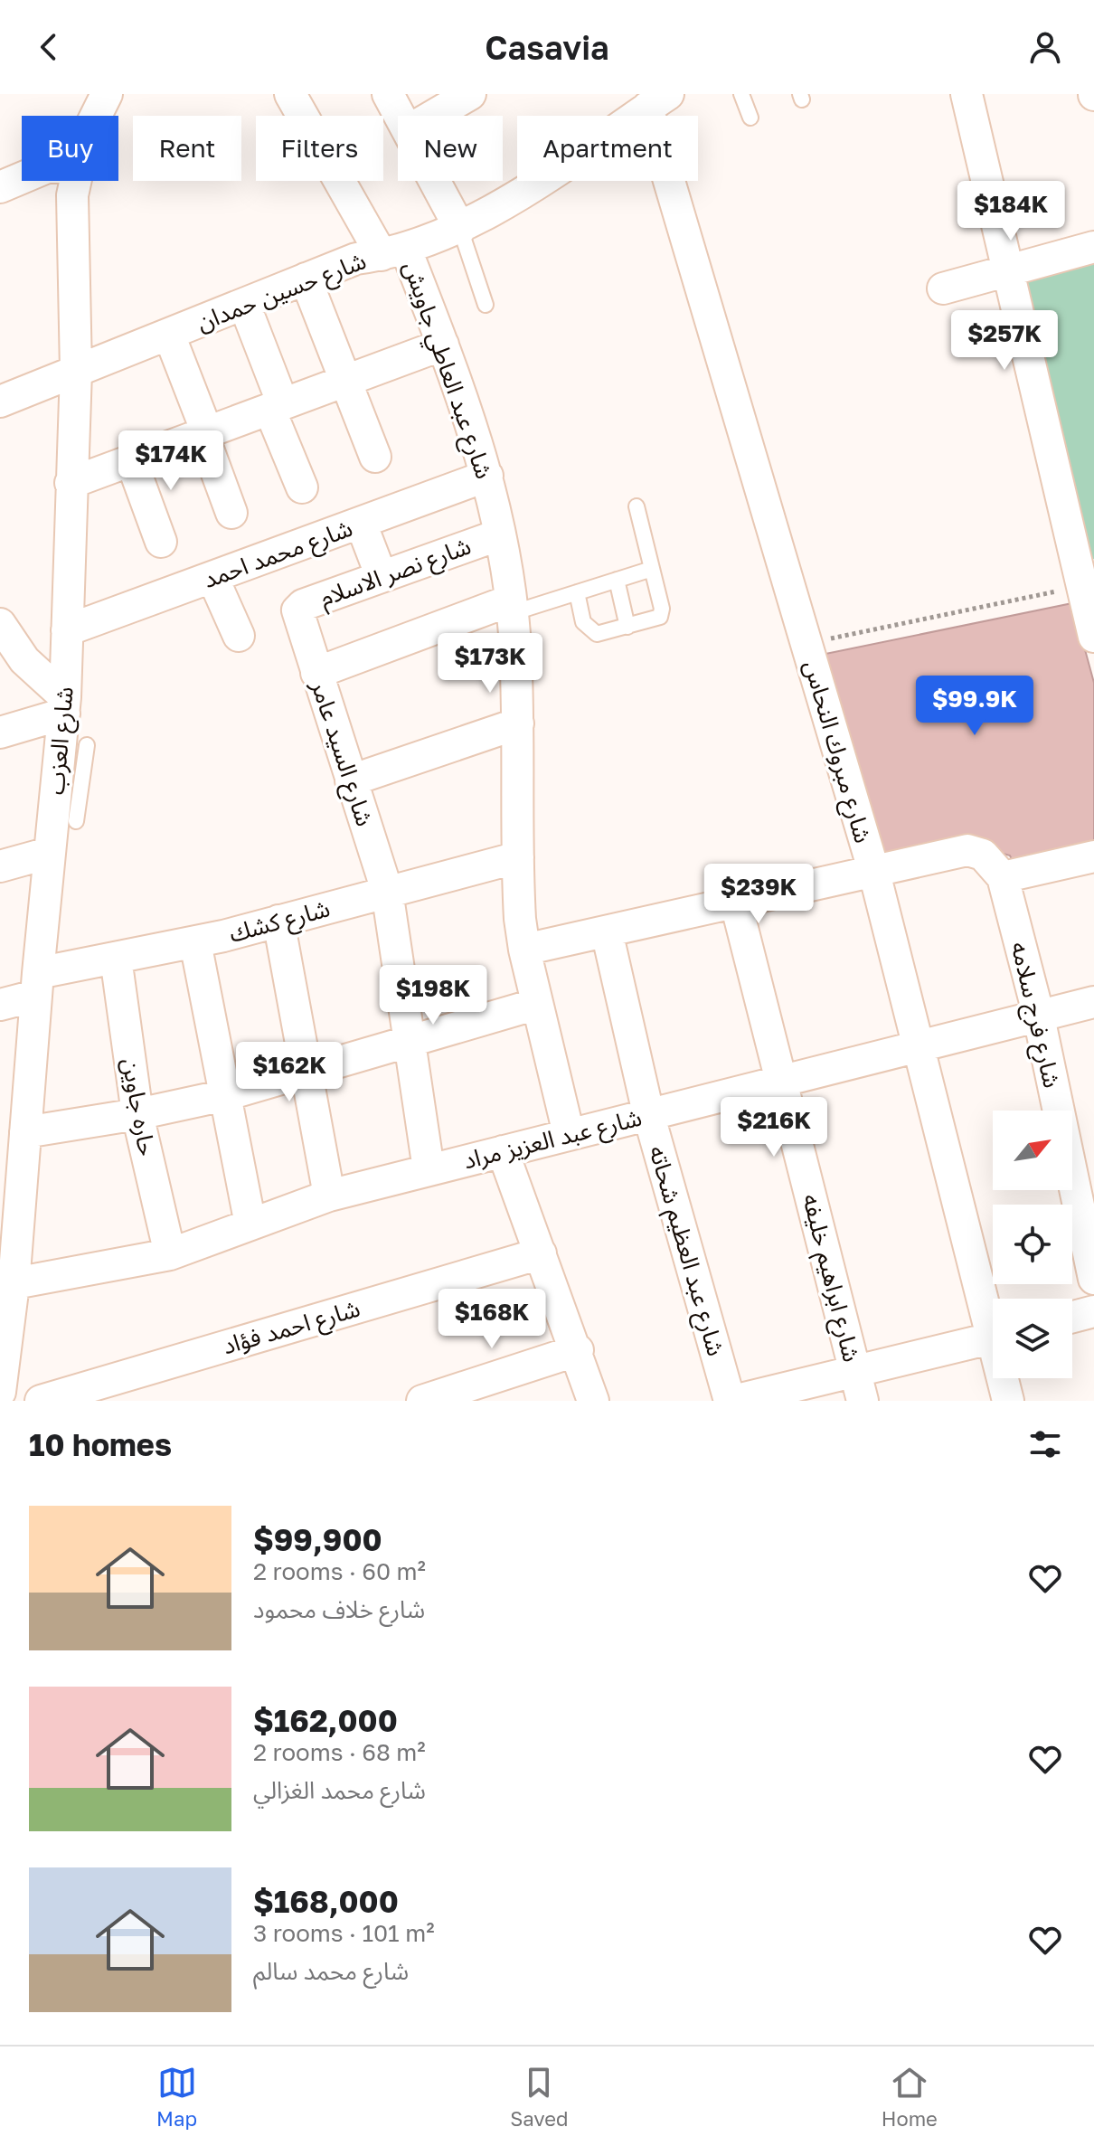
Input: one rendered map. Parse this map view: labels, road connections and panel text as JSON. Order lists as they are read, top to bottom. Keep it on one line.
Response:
{"streets":{"street":["شارع حسين حمدان","شارع عبد العاطي جاويش","شارع محمد احمد","شارع نصر الاسلام","شارع العزب","شارع مبروك النحاس","شارع السيد عامر","شارع كشك","شارع فرج سلامه","حاره جاوين","شارع عبد العزيز مراد","شارع عبد العظيم شحاته","شارع ابراهيم خليفه","شارع احمد فؤاد"]},"crossings":[["شارع حسين حمدان","شارع عبد العاطي جاويش"],["شارع حسين حمدان","شارع العزب"],["شارع حسين حمدان","شارع مبروك النحاس"],["شارع عبد العاطي جاويش","شارع محمد احمد"],["شارع عبد العاطي جاويش","شارع نصر الاسلام"],["شارع عبد العاطي جاويش","شارع كشك"],["شارع عبد العاطي جاويش","شارع عبد العزيز مراد"],["شارع محمد احمد","شارع العزب"],["شارع نصر الاسلام","شارع السيد عامر"],["شارع العزب","شارع كشك"],["شارع العزب","شارع عبد العزيز مراد"],["شارع مبروك النحاس","شارع عبد العزيز مراد"],["شارع السيد عامر","شارع كشك"],["شارع السيد عامر","شارع عبد العزيز مراد"],["شارع كشك","حاره جاوين"],["شارع فرج سلامه","شارع عبد العزيز مراد"],["حاره جاوين","شارع عبد العزيز مراد"],["شارع عبد العزيز مراد","شارع عبد العظيم شحاته"],["شارع عبد العزيز مراد","شارع ابراهيم خليفه"]],"north":"top right","page":{"header":"Casavia","chip":["Buy","Rent","Filters","New","Apartment"],"price":["$184K","$257K","$174K","$173K","$99.9K","$239K","$198K","$162K","$216K","$168K"],"heading":"10 homes","list":[{"name":"$99,900","note":"2 rooms · 60 m² · شارع خلاف محمود"},{"name":"$162,000","note":"2 rooms · 68 m² · شارع محمد الغزالي"},{"name":"$168,000","note":"3 rooms · 101 m² · شارع محمد سالم"}],"tabs":["Map","Saved","Home"]}}
